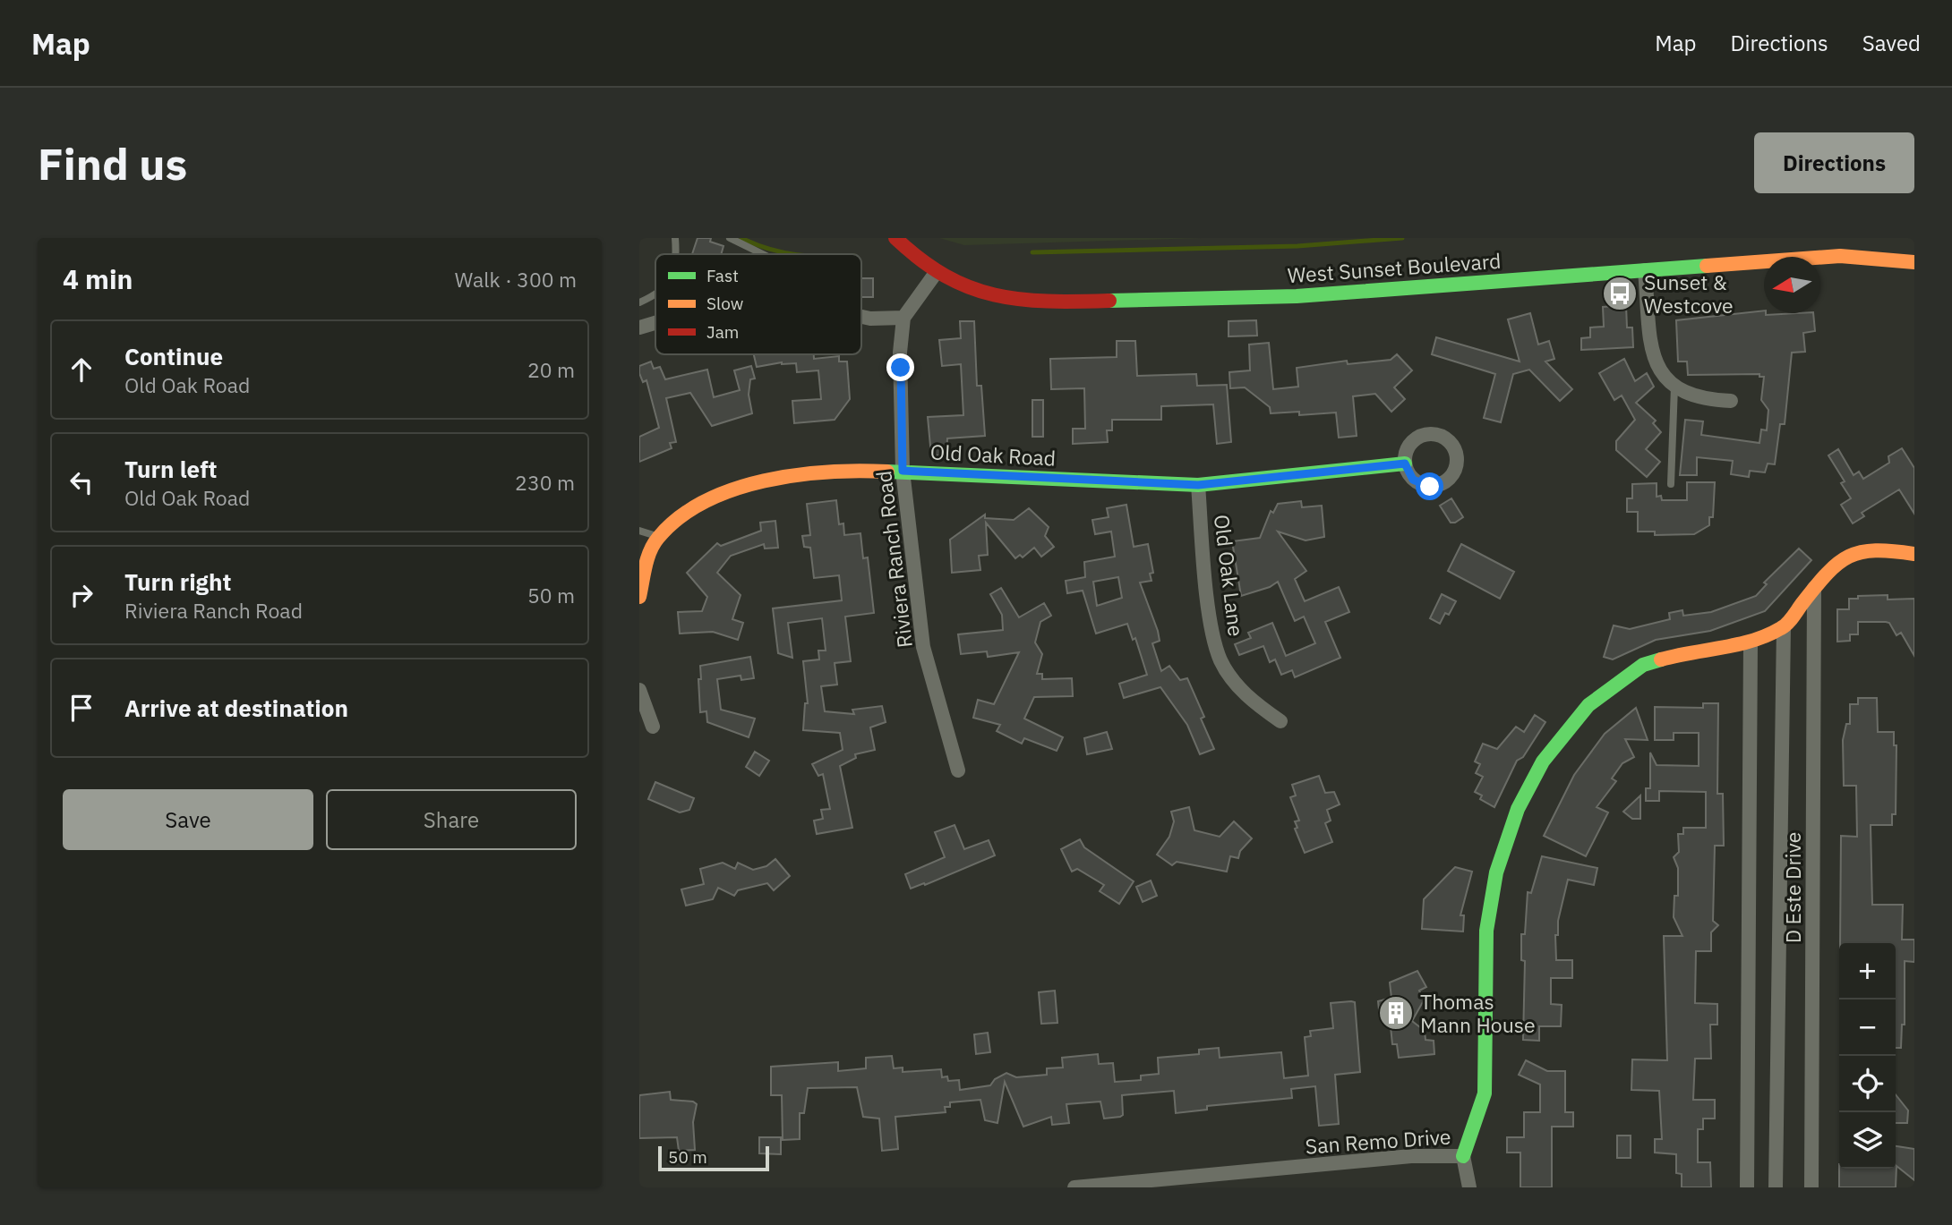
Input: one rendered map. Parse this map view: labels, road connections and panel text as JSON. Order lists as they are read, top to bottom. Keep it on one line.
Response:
{"streets":{"street":["West Sunset Boulevard","Old Oak Road","Riviera Ranch Road","Old Oak Lane","D Este Drive","San Remo Drive"]},"crossings":[["West Sunset Boulevard","Riviera Ranch Road"],["Old Oak Road","Riviera Ranch Road"],["Old Oak Road","Old Oak Lane"],["D Este Drive","San Remo Drive"]],"places":{"bus stop":["Sunset & Westcove"],"building":["Thomas Mann House"]},"legend":["Fast","Slow","Jam"],"scale_bar":"50 m","north":"left","page":{"header":"Map","nav":["Map","Directions","Saved"],"buttons":["Directions",["Save","Share"]],"title":"Find us","heading":["4 min","Walk · 300 m"],"list":[["Continue","Old Oak Road","20 m"],["Turn left","Old Oak Road","230 m"],["Turn right","Riviera Ranch Road","50 m"],"Arrive at destination"],"map_buttons":["+","−"],"scale":"50 m"}}
